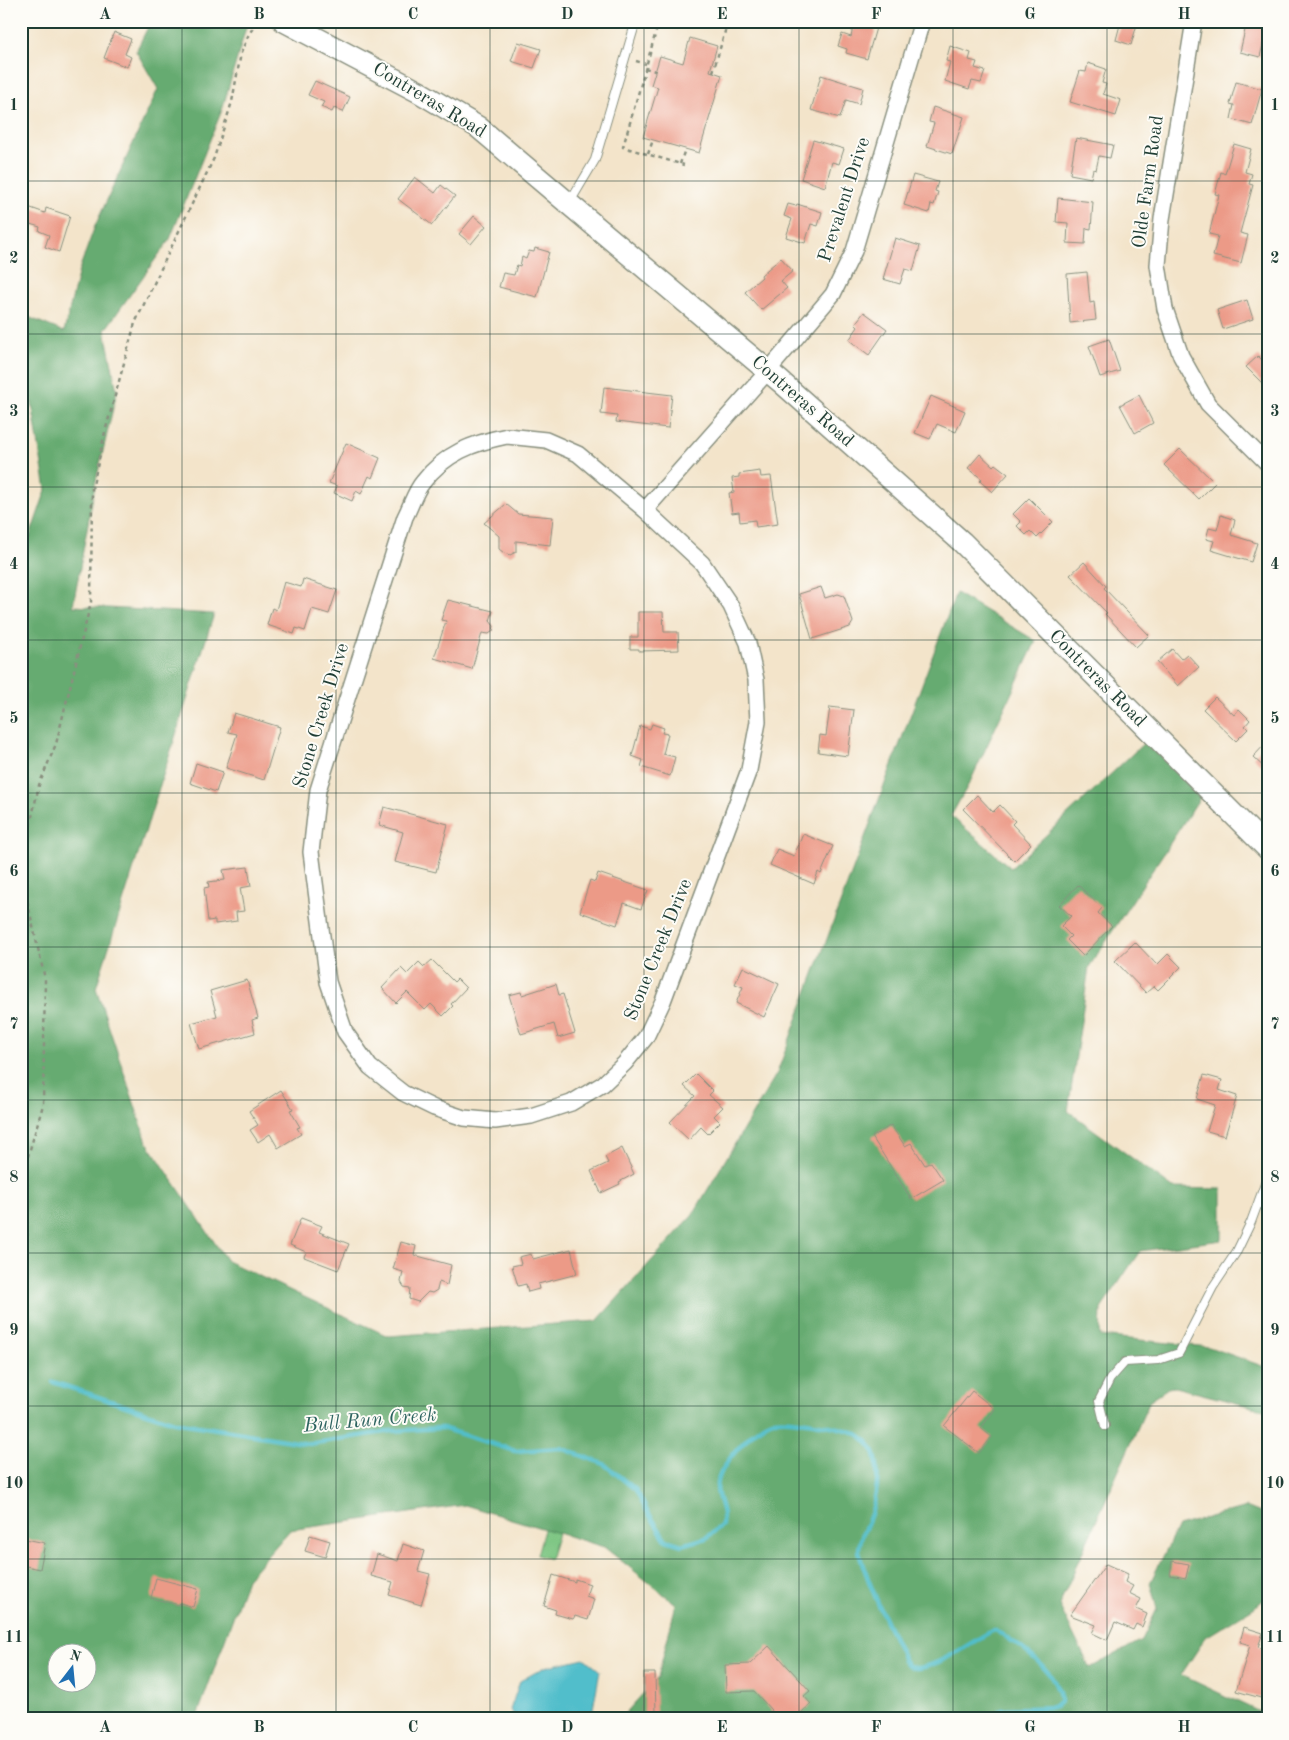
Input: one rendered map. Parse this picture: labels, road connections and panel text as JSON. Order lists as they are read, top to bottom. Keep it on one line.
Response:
{"streets":{"street":["Contreras Road","Olde Farm Road","Prevalent Drive","Stone Creek Drive"]},"crossings":[["Contreras Road","Prevalent Drive"]],"water":["Bull Run Creek"],"north":"top","grid":{"columns":["A","B","C","D","E","F","G","H"],"rows":["1","2","3","4","5","6","7","8","9","10","11"]}}
